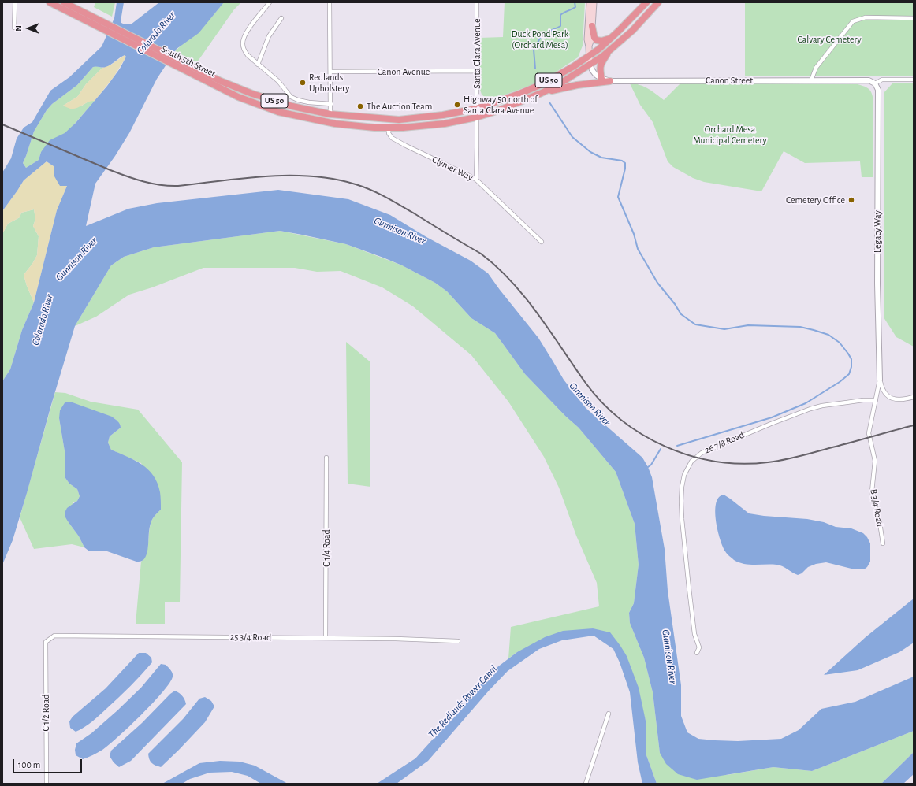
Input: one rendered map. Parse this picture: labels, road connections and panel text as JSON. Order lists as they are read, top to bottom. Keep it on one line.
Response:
{"streets":{"highway":["South 5th Street","US 50"],"street":["Santa Clara Avenue","Canon Avenue","Canon Street","Clymer Way","Legacy Way","26 7/8 Road","B 3/4 Road","C 1/4 Road","25 3/4 Road","C 1/2 Road"]},"crossings":[["Santa Clara Avenue","Canon Avenue"],["Santa Clara Avenue","US 50"],["Santa Clara Avenue","Clymer Way"],["South 5th Street","US 50"],["US 50","Clymer Way"],["Canon Street","Legacy Way"],["Legacy Way","B 3/4 Road"],["26 7/8 Road","B 3/4 Road"],["C 1/4 Road","25 3/4 Road"],["25 3/4 Road","C 1/2 Road"]],"water":["Colorado River","Gunnison River","The Redlands Power Canal"],"parks":["Duck Pond Park (Orchard Mesa)","Calvary Cemetery","Orchard Mesa Municipal Cemetery"],"places":["Redlands Upholstery","Highway 50 north of Santa Clara Avenue","The Auction Team","Cemetery Office"],"scale_bar":"100 m","north":"left"}
